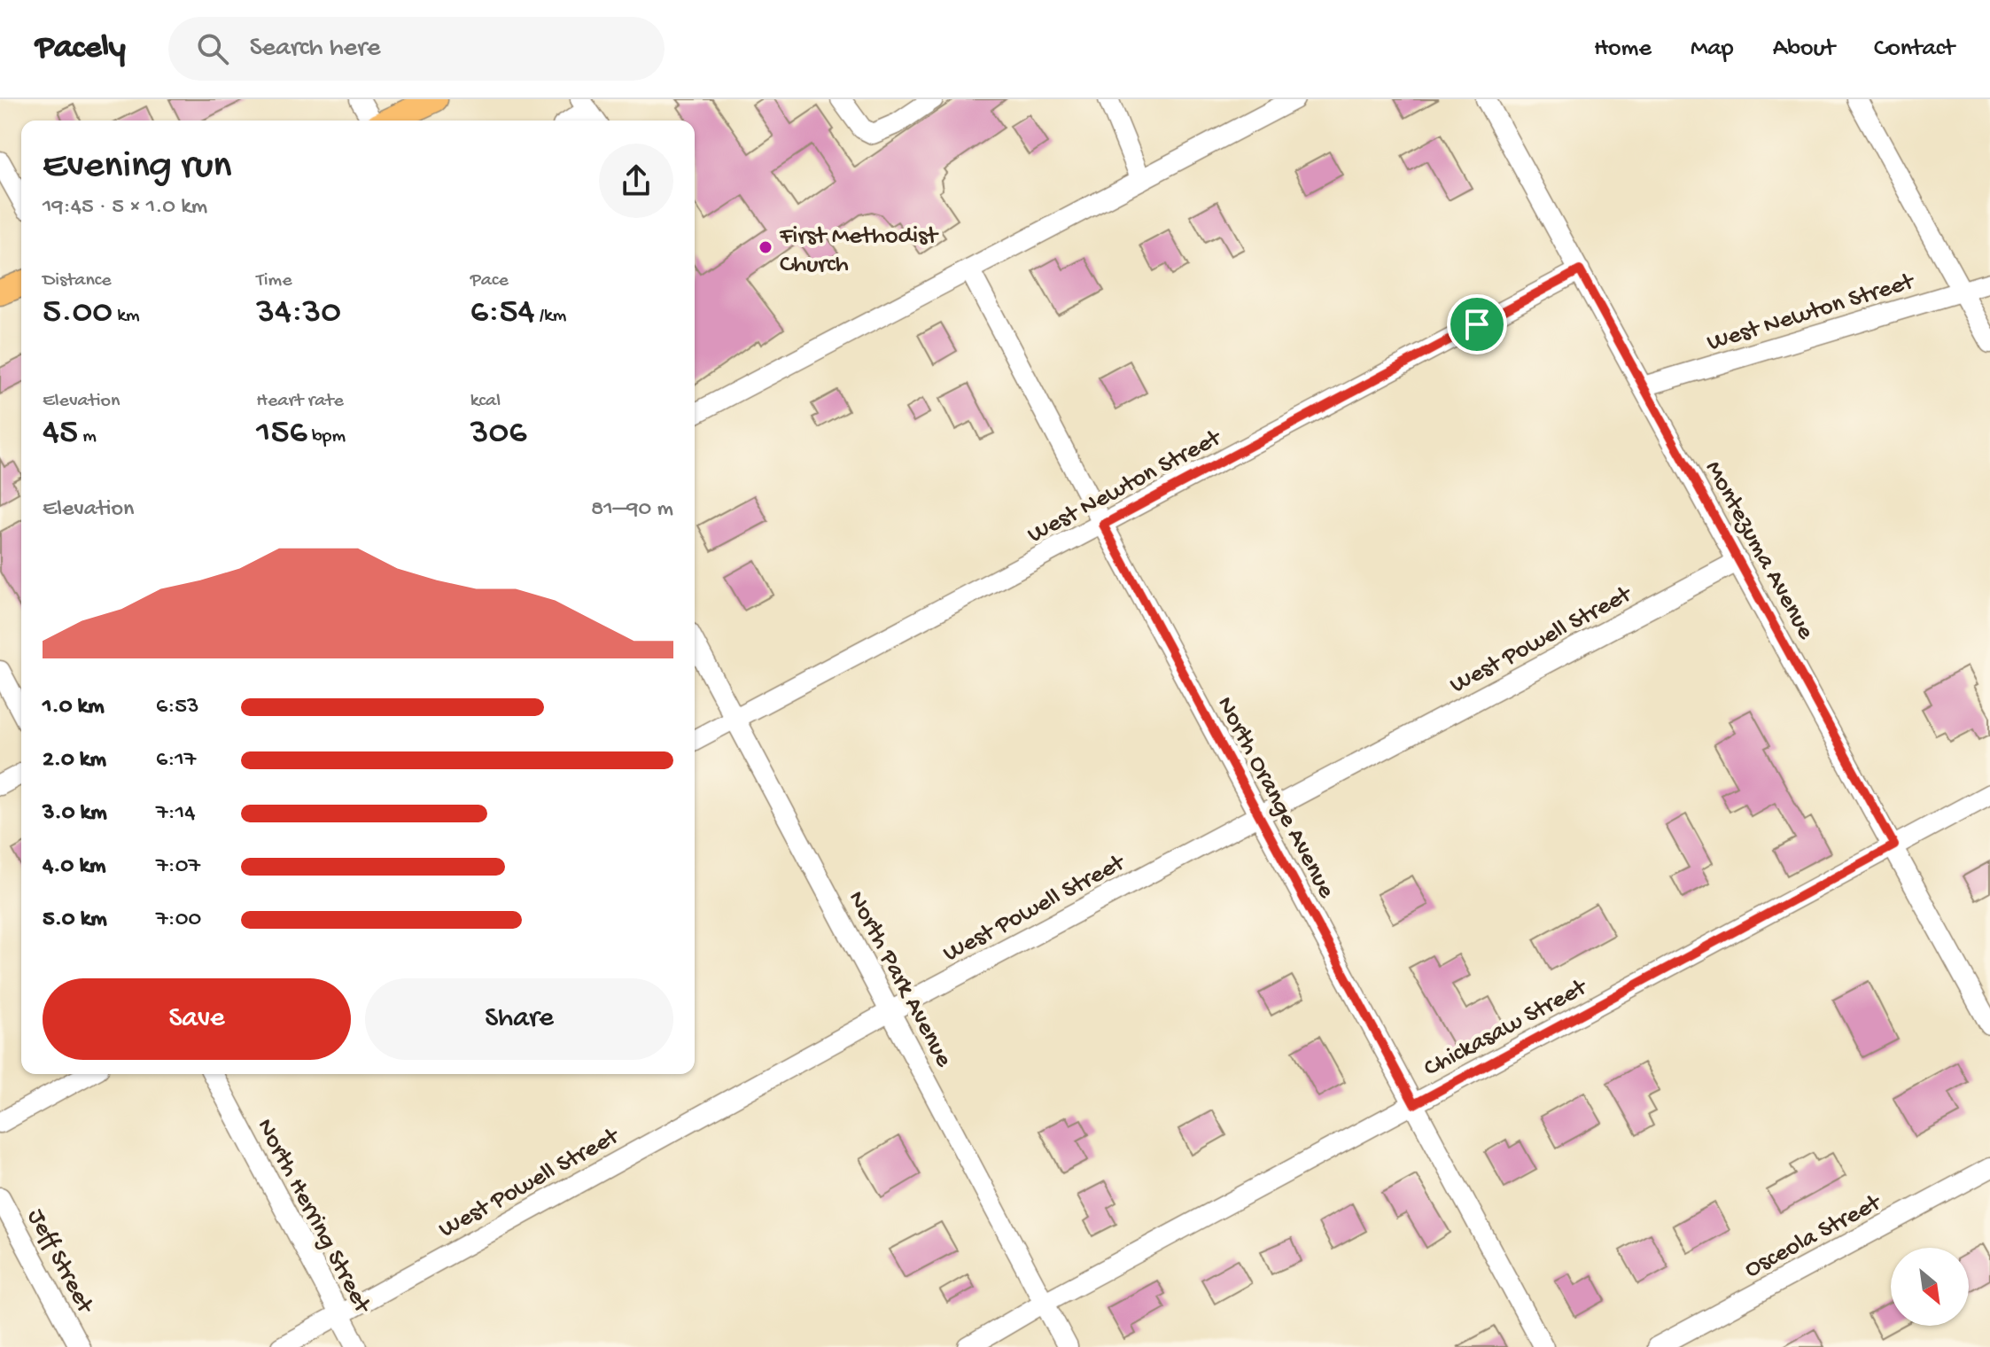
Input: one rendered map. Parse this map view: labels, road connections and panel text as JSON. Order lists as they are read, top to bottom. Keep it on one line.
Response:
{"streets":{"street":["West Newton Street","Montezuma Avenue","West Powell Street","North Orange Avenue","North Park Avenue","Chickasaw Street","North Herring Street","Osceola Street","Jeff Street"]},"crossings":[["West Newton Street","Montezuma Avenue"],["West Newton Street","North Orange Avenue"],["West Newton Street","North Park Avenue"],["Montezuma Avenue","West Powell Street"],["Montezuma Avenue","Chickasaw Street"],["West Powell Street","North Orange Avenue"],["West Powell Street","North Park Avenue"],["West Powell Street","North Herring Street"],["North Orange Avenue","Chickasaw Street"],["North Park Avenue","Chickasaw Street"]],"places":["First Methodist Church"],"north":"bottom right","page":{"header":"Pacely","search":"Search here","nav":["Home","Map","About","Contact"],"heading":["Evening run","19:45 · 5 × 1.0 km"],"stats":[["Distance","5.00 km"],["Time","34:30"],["Pace","6:54 /km"],["Elevation","45 m"],["Heart rate","156 bpm"],["kcal","306"]],"chart":["Elevation","81–90 m"],"list":[{"name":"1.0 km","note":"6:53"},{"name":"2.0 km","note":"6:17"},{"name":"3.0 km","note":"7:14"},{"name":"4.0 km","note":"7:07"},{"name":"5.0 km","note":"7:00"}],"buttons":["Save","Share"]}}
